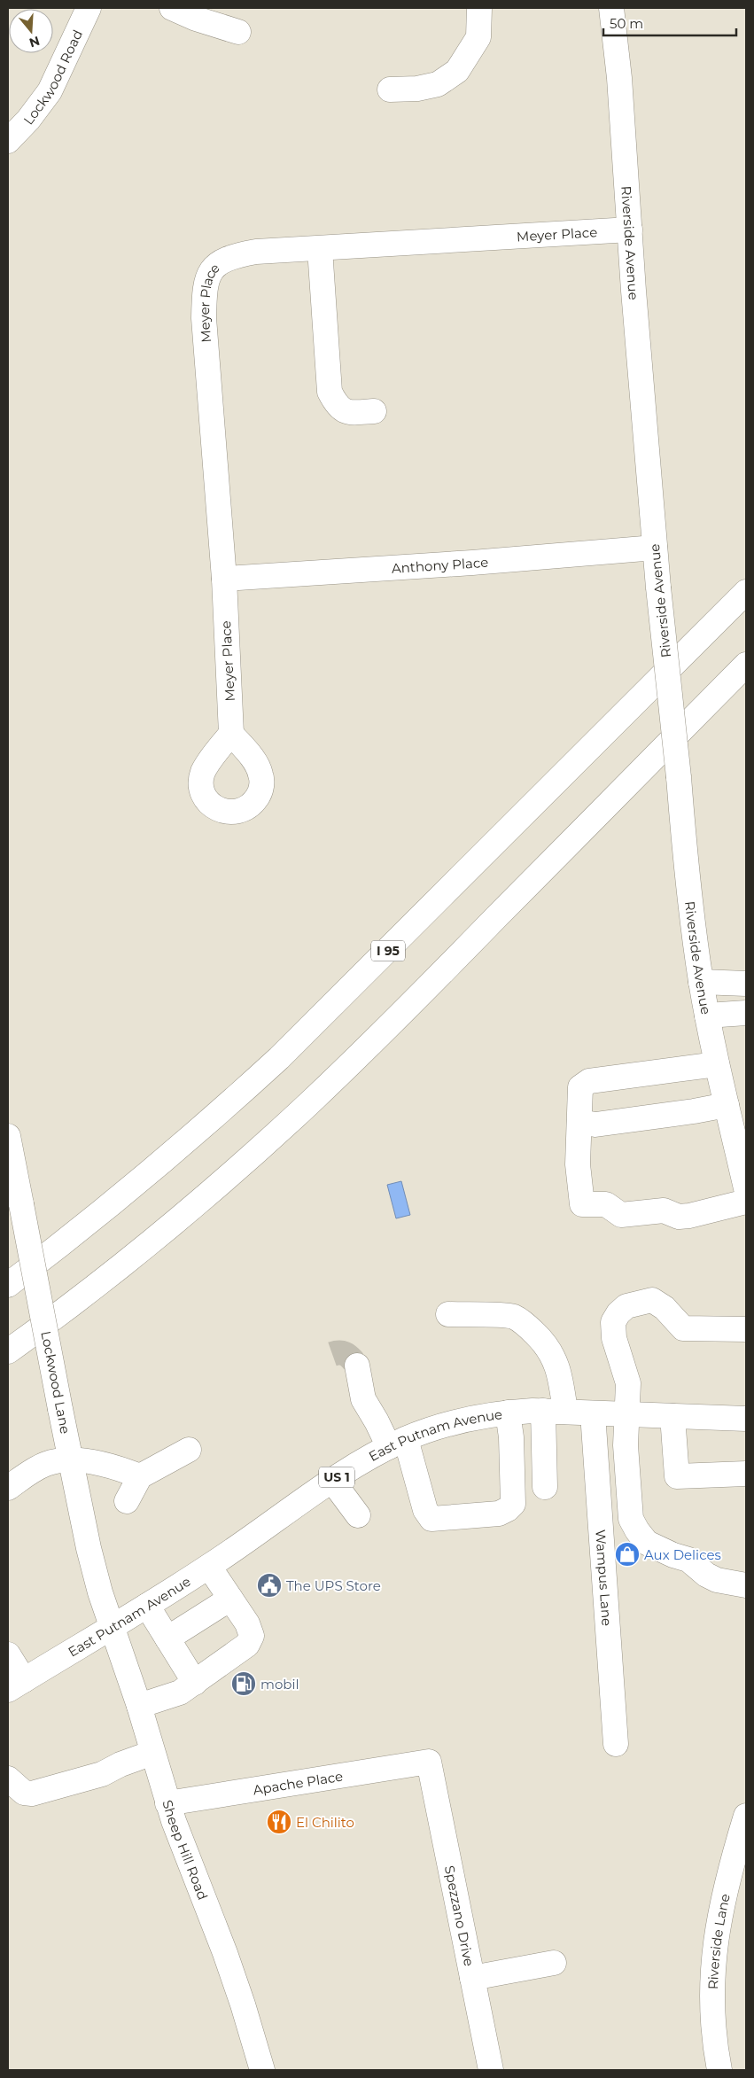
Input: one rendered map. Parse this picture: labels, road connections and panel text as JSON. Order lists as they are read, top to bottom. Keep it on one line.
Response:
{"streets":{"main road":["Lockwood Road","Meyer Place","Riverside Avenue","Anthony Place","I 95","Lockwood Lane","East Putnam Avenue","US 1","Wampus Lane","Apache Place","Sheep Hill Road","Spezzano Drive","Riverside Lane"]},"crossings":[["Meyer Place","Riverside Avenue"],["Meyer Place","Anthony Place"],["Riverside Avenue","Anthony Place"],["Lockwood Lane","East Putnam Avenue"],["Lockwood Lane","Sheep Hill Road"],["East Putnam Avenue","Wampus Lane"],["East Putnam Avenue","Sheep Hill Road"],["Apache Place","Sheep Hill Road"],["Apache Place","Spezzano Drive"]],"places":{"shop":["Aux Delices"],"public building":["The UPS Store"],"fuel station":["mobil"],"restaurant":["El Chilito"]},"scale_bar":"50 m","north":"bottom"}
